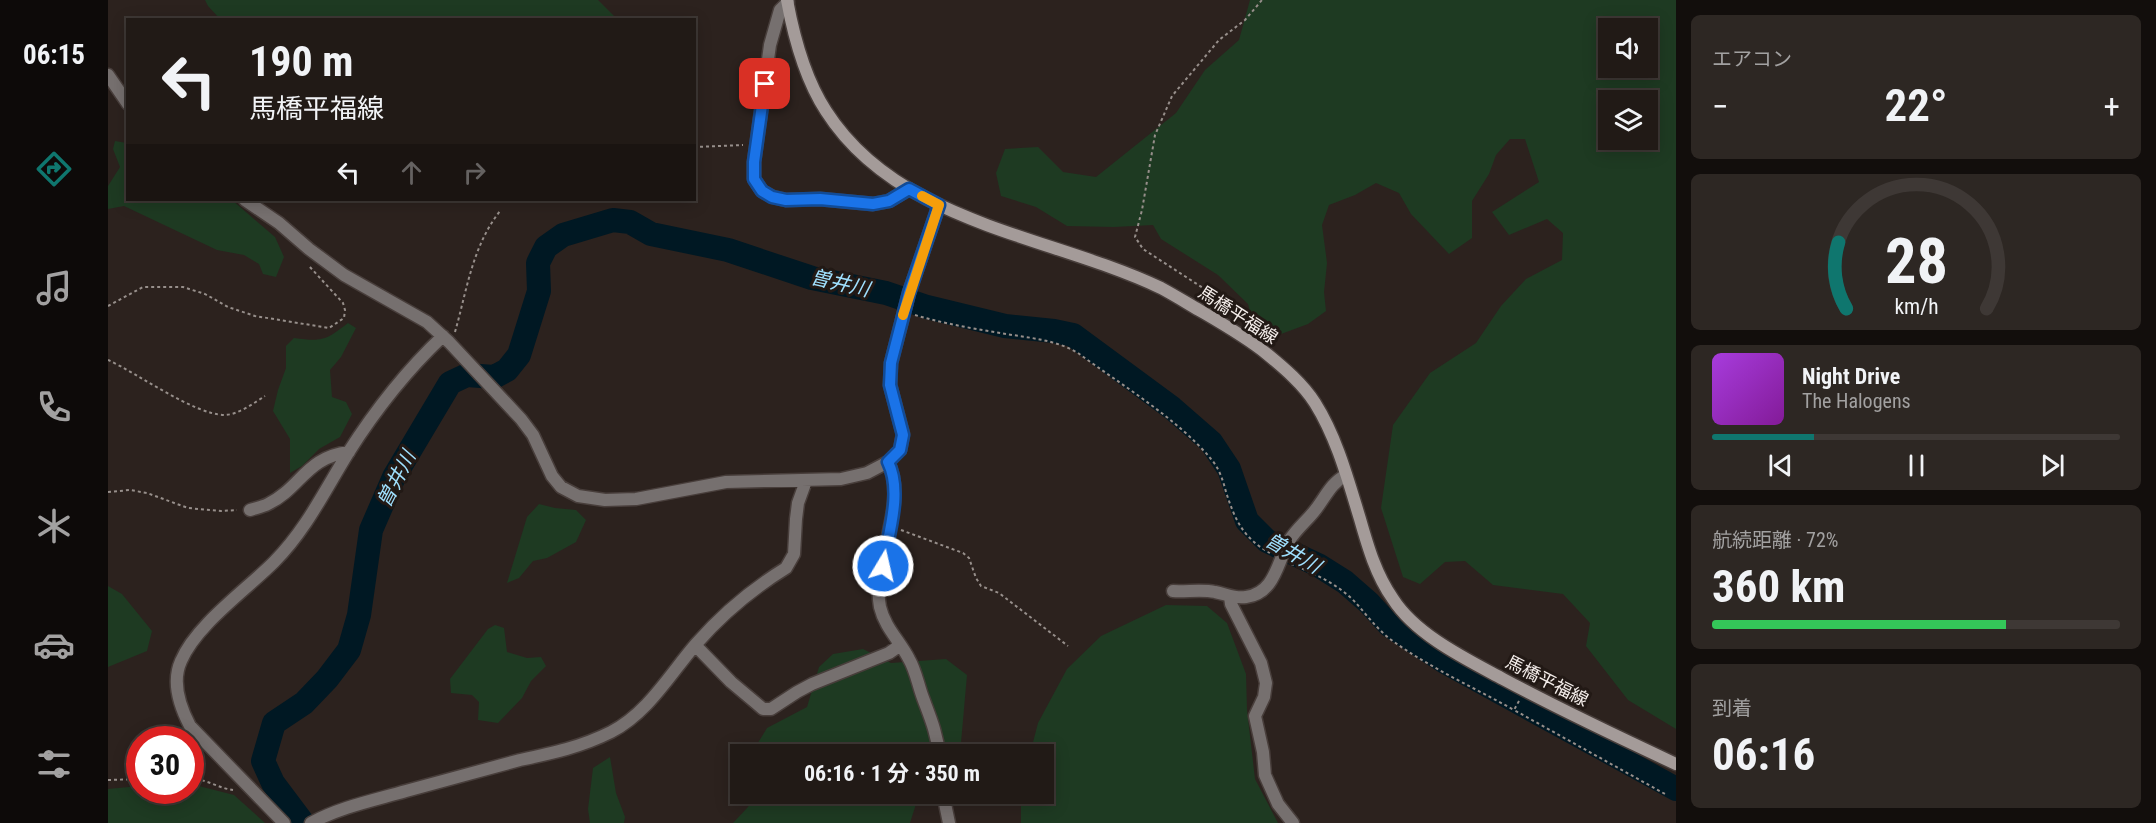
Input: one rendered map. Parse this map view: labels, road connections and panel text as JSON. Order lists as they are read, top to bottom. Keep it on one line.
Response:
{"streets":{"main road":["馬橋平福線"]},"water":["曽井川"],"page":{"tabs":"06:15","tile":["エアコン",["航続距離 · 72%","360 km"],["到着","06:16"]],"turn":["190 m","馬橋平福線"],"heat":["−","22°","+"],"song":["Night Drive","The Halogens"],"limit":"30","trip":"06:16 · 1 分 · 350 m","gauge":["28","km/h"]}}
